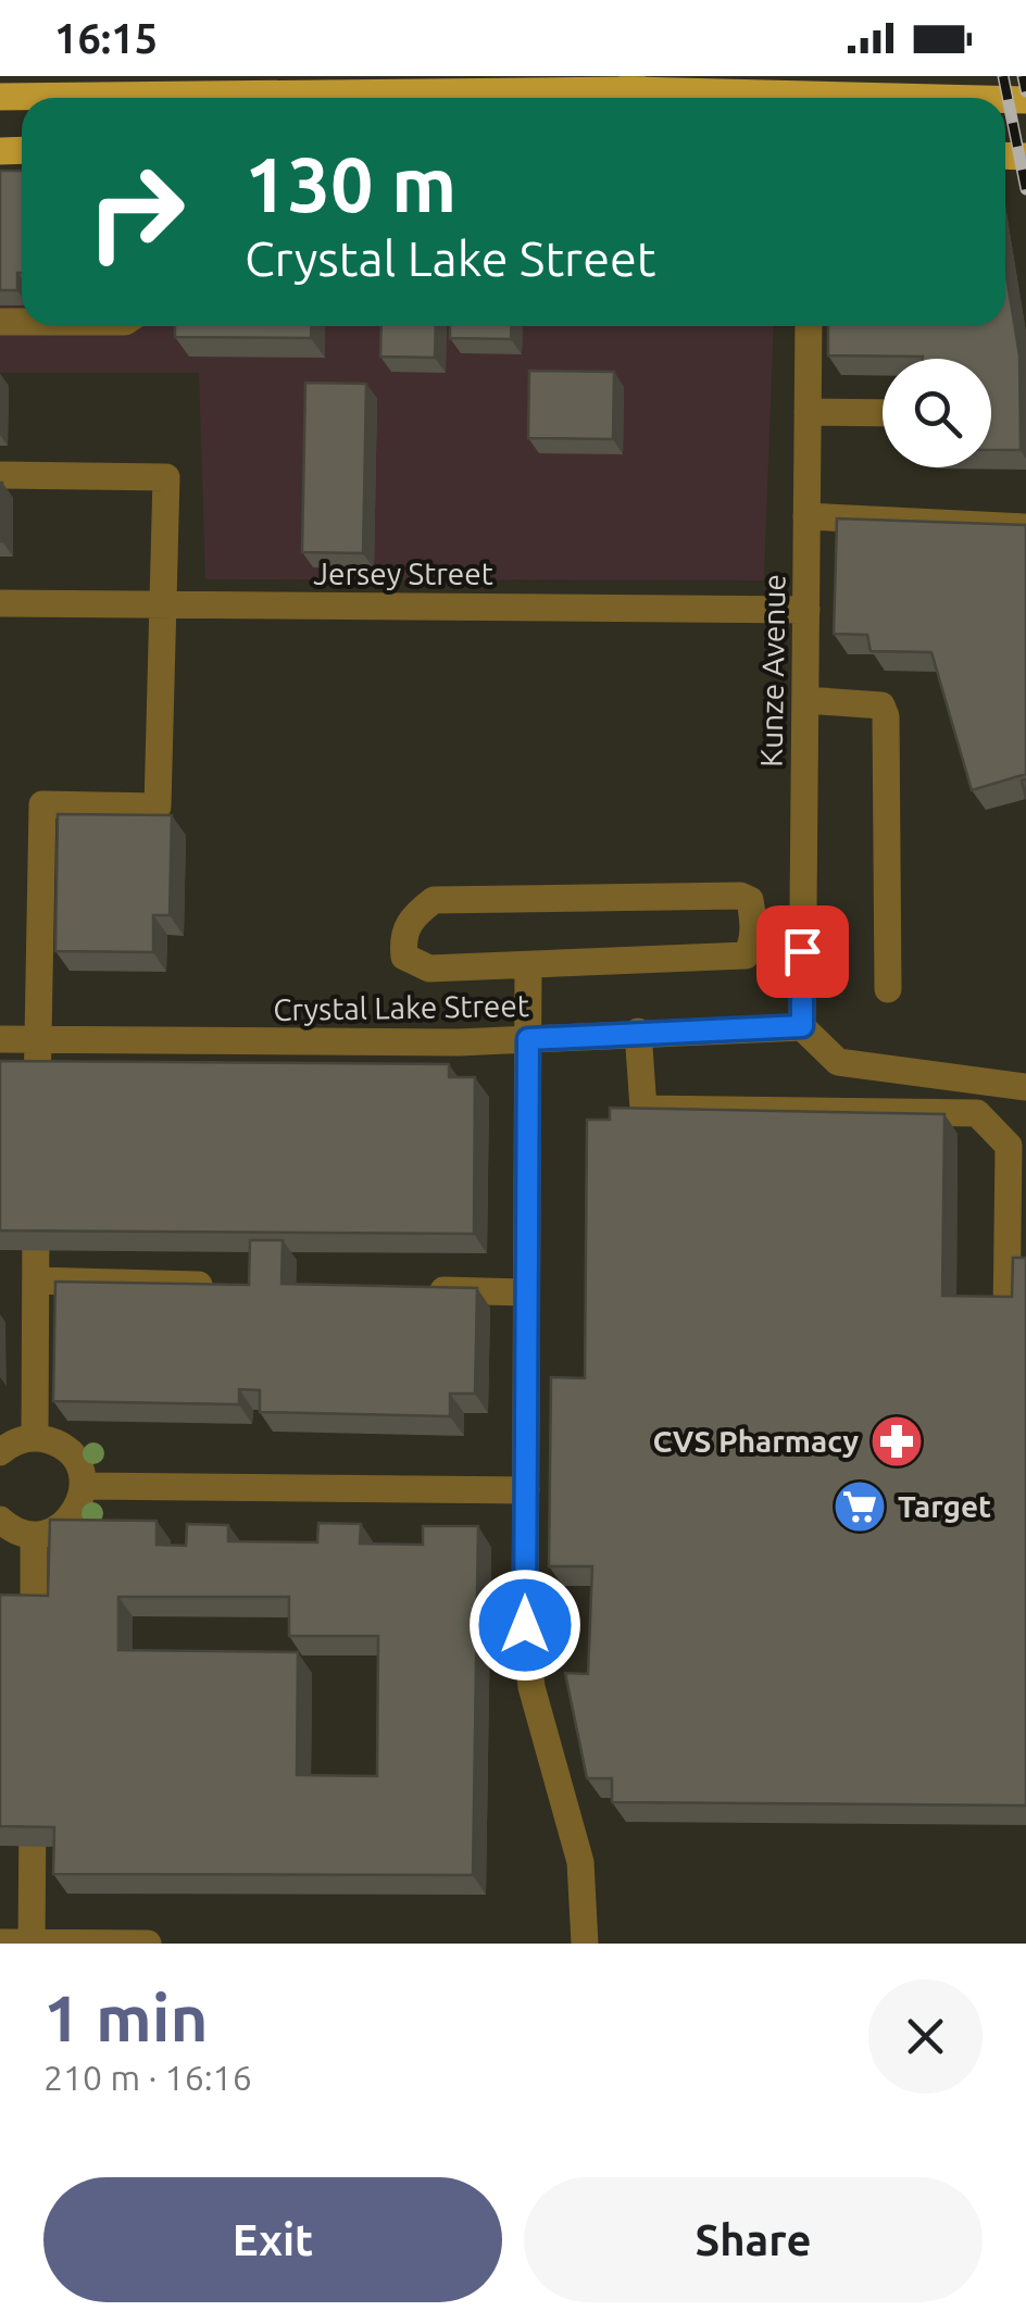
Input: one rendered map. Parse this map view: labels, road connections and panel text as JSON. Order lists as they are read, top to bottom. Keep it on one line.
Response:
{"streets":{"street":["Jersey Street","Kunze Avenue","Crystal Lake Street"]},"crossings":[["Jersey Street","Kunze Avenue"],["Kunze Avenue","Crystal Lake Street"]],"places":{"pharmacy":["CVS Pharmacy"],"supermarket":["Target"]},"page":{"status":"16:15","turn":["130 m","Crystal Lake Street"],"heading":["1 min","210 m · 16:16"],"buttons":["Exit","Share"]}}
